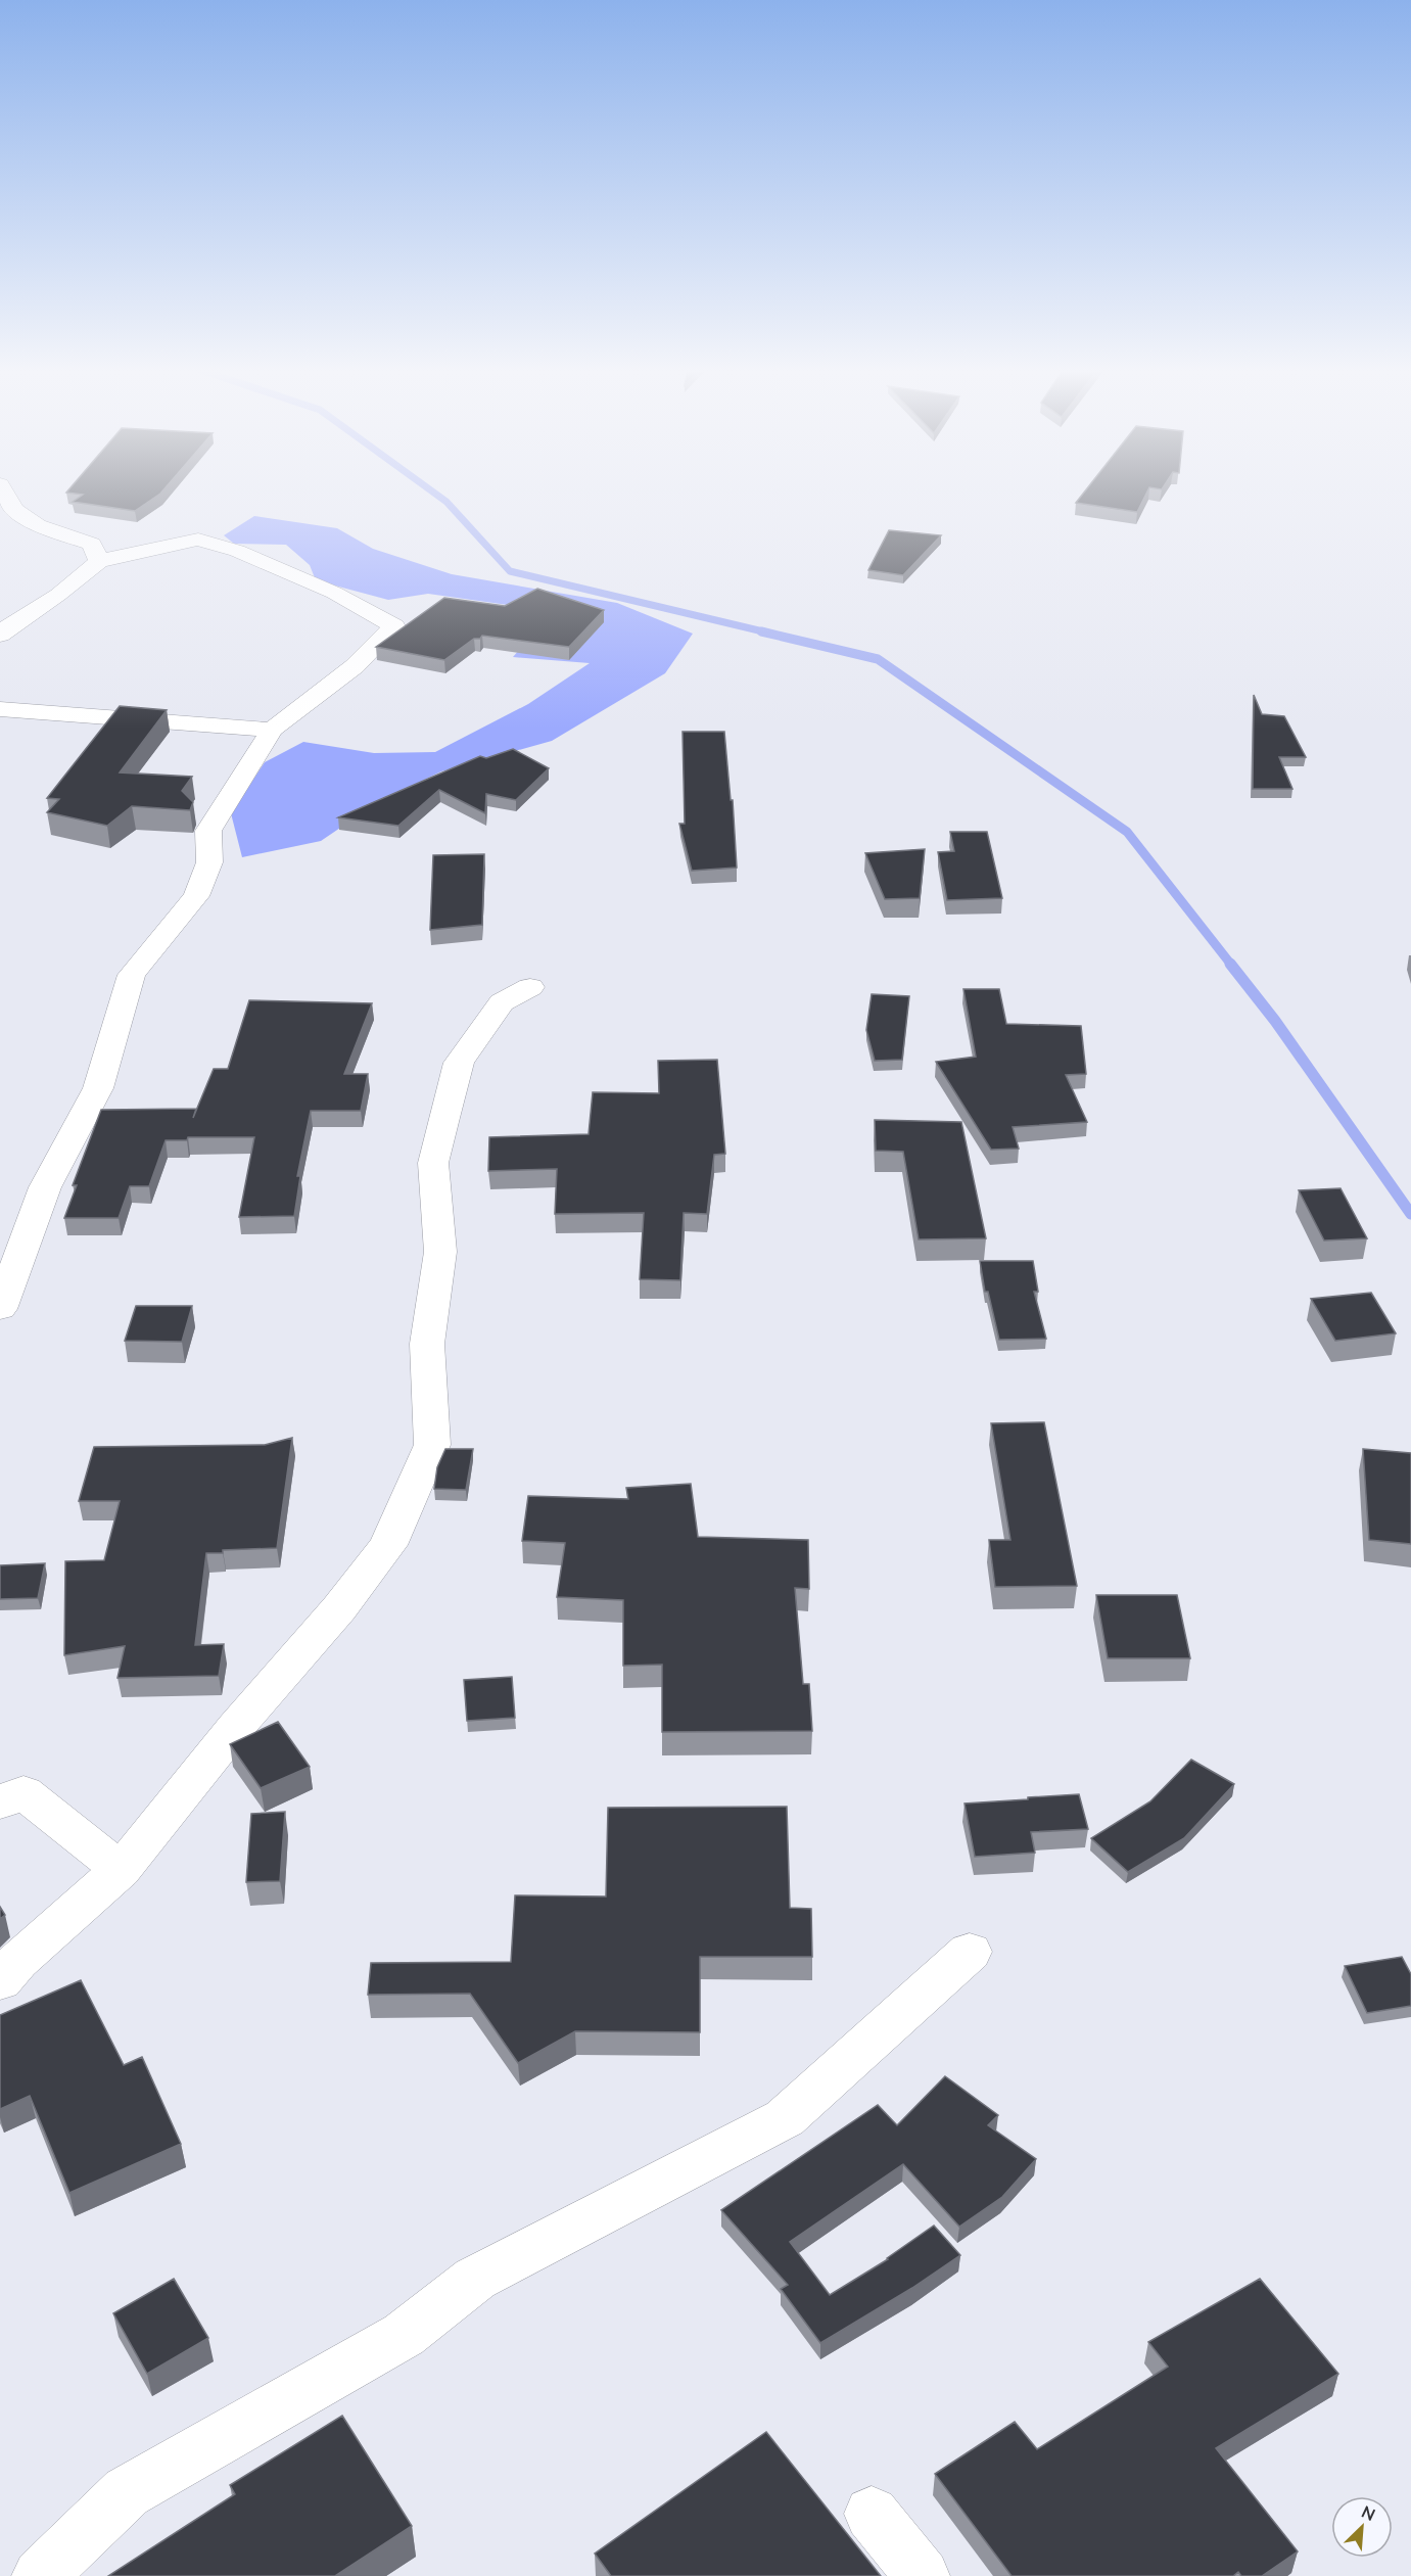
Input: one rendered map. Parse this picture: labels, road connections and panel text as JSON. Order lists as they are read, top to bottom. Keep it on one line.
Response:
{"north":"top right"}
